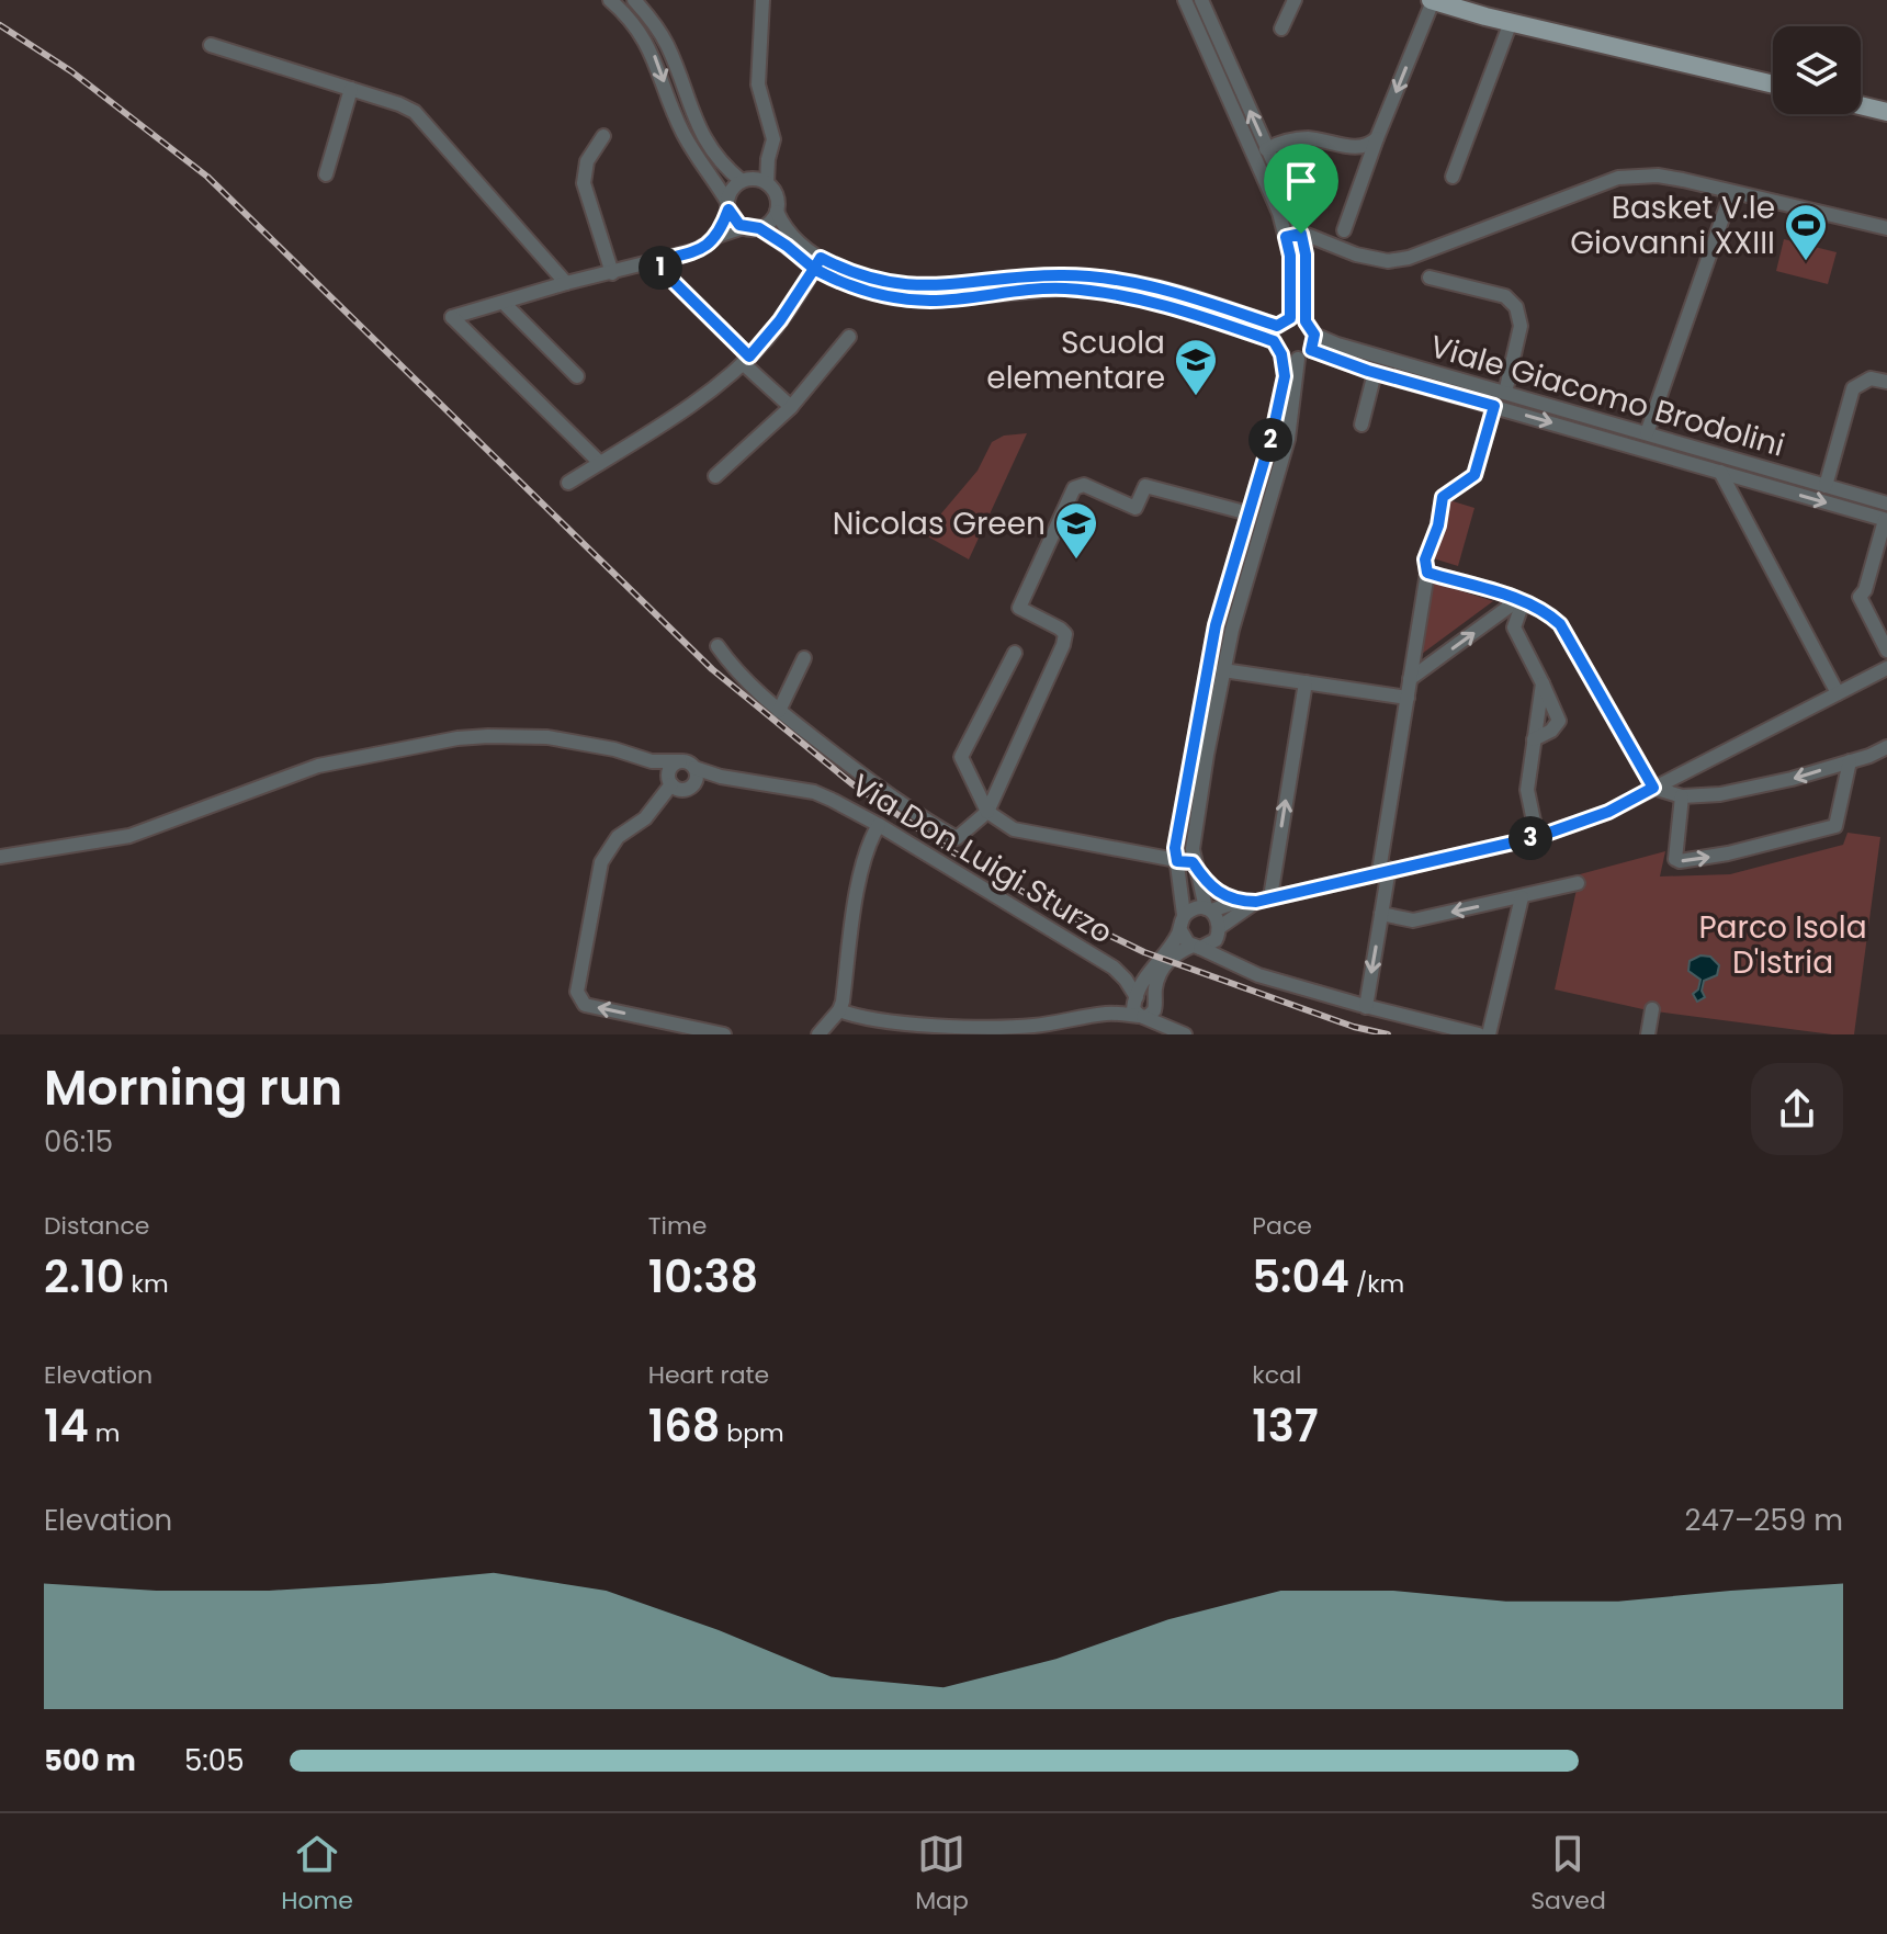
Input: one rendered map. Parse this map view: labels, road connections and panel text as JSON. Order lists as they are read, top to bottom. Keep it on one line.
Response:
{"streets":{"street":["Viale Giacomo Brodolini","Via Don Luigi Sturzo"]},"parks":["Parco Isola D'Istria"],"places":{"sports":["Basket V.le Giovanni XXIII"],"school or university":["Scuola elementare","Nicolas Green"]},"page":{"pins":["1","2","3"],"heading":["Morning run","06:15"],"stats":[["Distance","2.10 km"],["Time","10:38"],["Pace","5:04 /km"],["Elevation","14 m"],["Heart rate","168 bpm"],["kcal","137"]],"chart":["Elevation","247–259 m"],"list":[{"name":"500 m","note":"5:05"}],"tabs":["Home","Map","Saved"]}}
